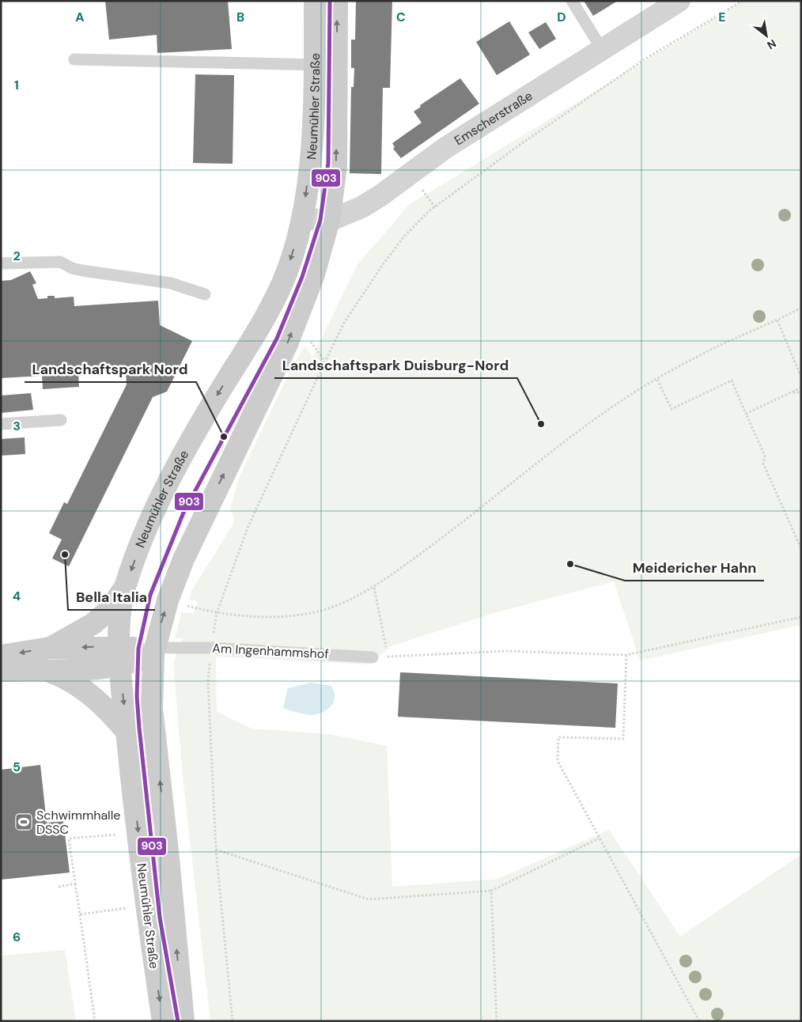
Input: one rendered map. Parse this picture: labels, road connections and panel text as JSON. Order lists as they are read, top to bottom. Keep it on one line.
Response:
{"streets":{"main road":["Neumühler Straße"],"street":["Emscherstraße"],"lane":["Am Ingenhammshof"]},"crossings":[["Neumühler Straße","Emscherstraße"],["Neumühler Straße","Am Ingenhammshof"]],"places":{"other":["Landschaftspark Duisburg-Nord","Landschaftspark Nord","Bella Italia","Meidericher Hahn"],"sports":["Schwimmhalle DSSC"]},"lines":["transit line 903"],"north":"bottom right","grid":{"columns":["A","B","C","D","E"],"rows":["1","2","3","4","5","6"]}}
